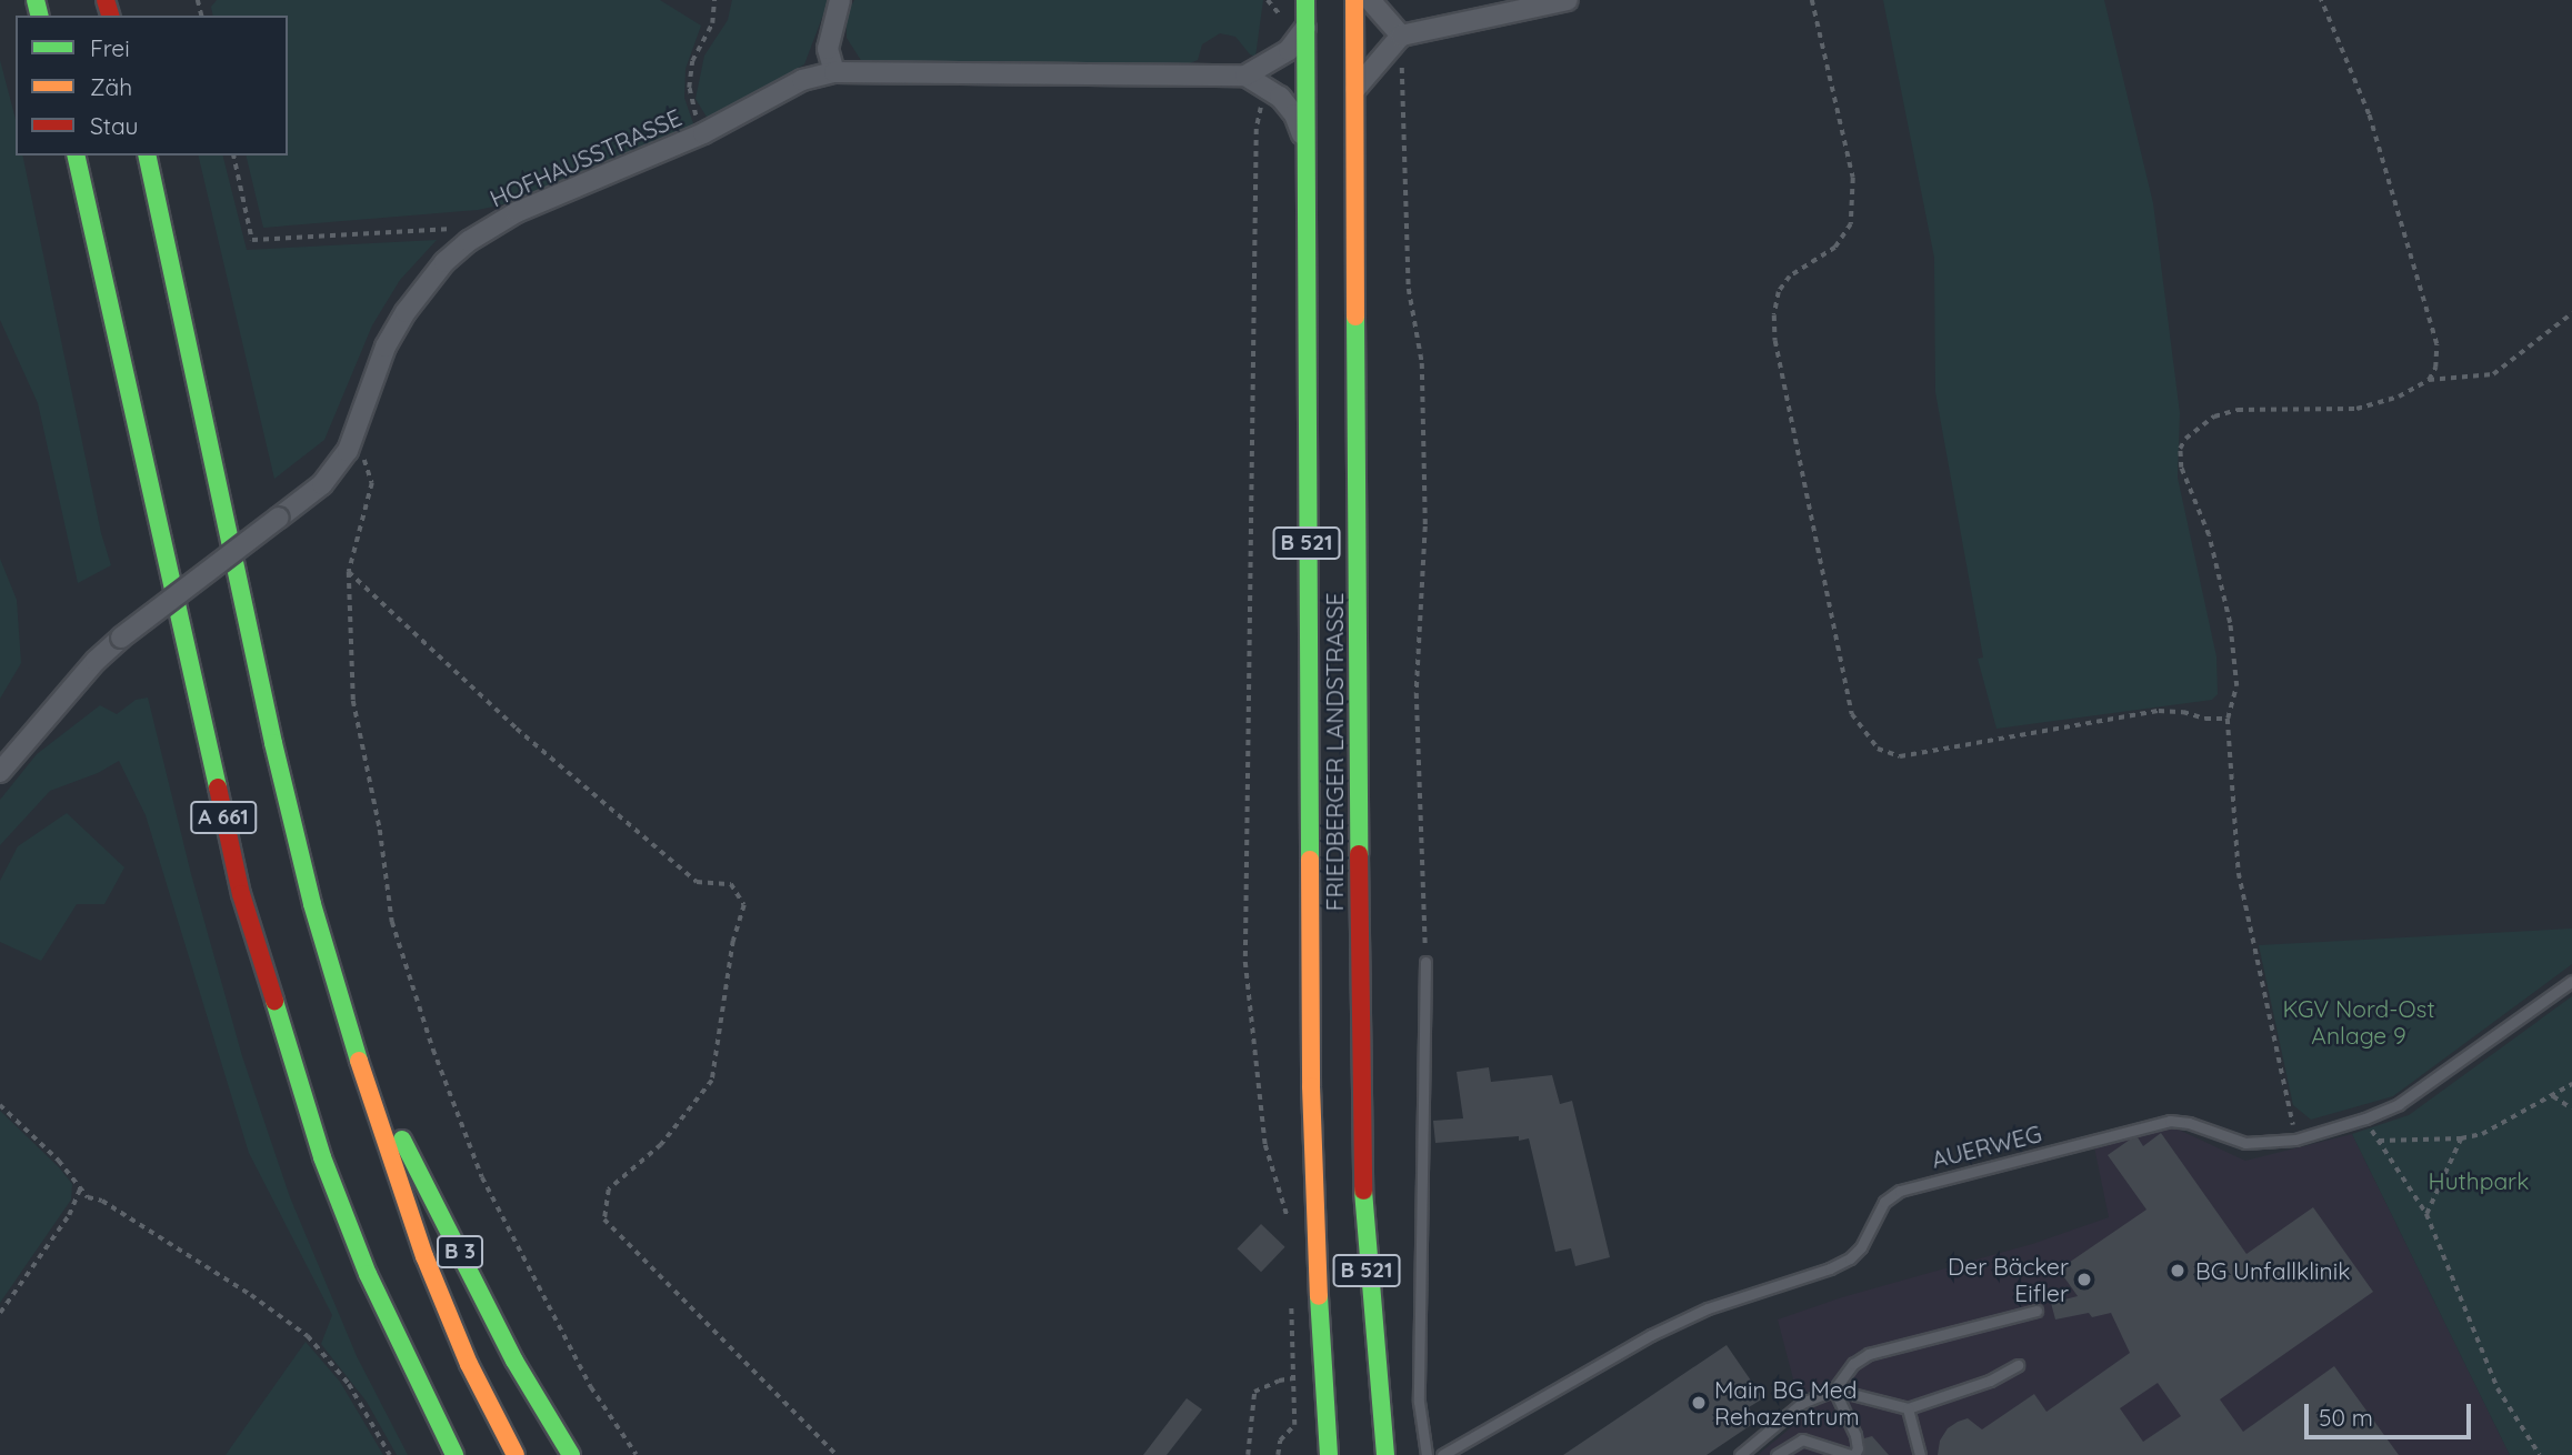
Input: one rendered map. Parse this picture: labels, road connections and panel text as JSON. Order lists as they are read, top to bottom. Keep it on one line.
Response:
{"streets":{"main road":["B 521","FRIEDBERGER LANDSTRASSE","A 661","B 3"],"street":["HOFHAUSSTRASSE"],"lane":["AUERWEG"]},"crossings":[["HOFHAUSSTRASSE","FRIEDBERGER LANDSTRASSE"],["A 661","B 3"]],"parks":["KGV Nord-Ost Anlage 9","Huthpark"],"places":["BG Unfallklinik","Der Bäcker Eifler","Main BG Med Rehazentrum"],"legend":["Frei","Zäh","Stau"],"scale_bar":"50 m"}
